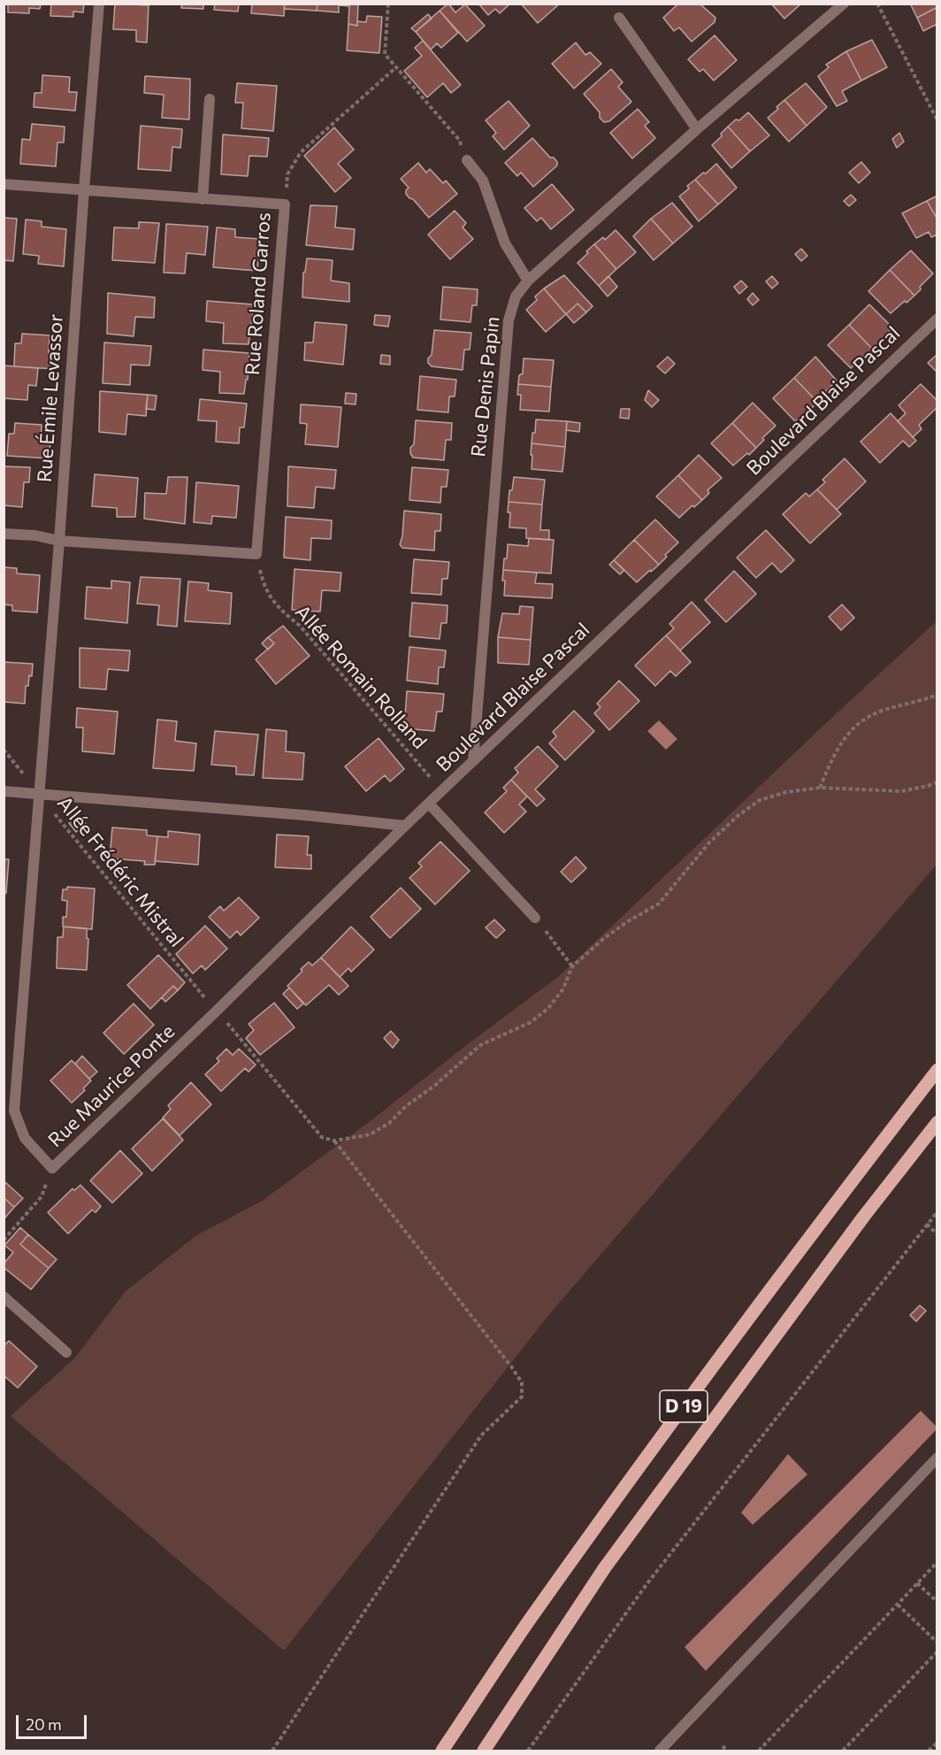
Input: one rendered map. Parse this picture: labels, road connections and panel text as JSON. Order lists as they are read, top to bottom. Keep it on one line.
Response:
{"streets":{"main road":["D 19"],"street":["Rue Roland Garros","Rue Denis Papin","Rue Émile Levassor","Boulevard Blaise Pascal","Rue Maurice Ponte"],"path":["Allée Romain Rolland","Allée Frédéric Mistral"]},"crossings":[["Rue Roland Garros","Rue Émile Levassor"],["Rue Roland Garros","Allée Romain Rolland"],["Rue Denis Papin","Boulevard Blaise Pascal"],["Rue Émile Levassor","Allée Frédéric Mistral"],["Rue Émile Levassor","Rue Maurice Ponte"],["Boulevard Blaise Pascal","Allée Romain Rolland"],["Boulevard Blaise Pascal","Rue Maurice Ponte"],["Allée Frédéric Mistral","Rue Maurice Ponte"]],"scale_bar":"20 m"}
